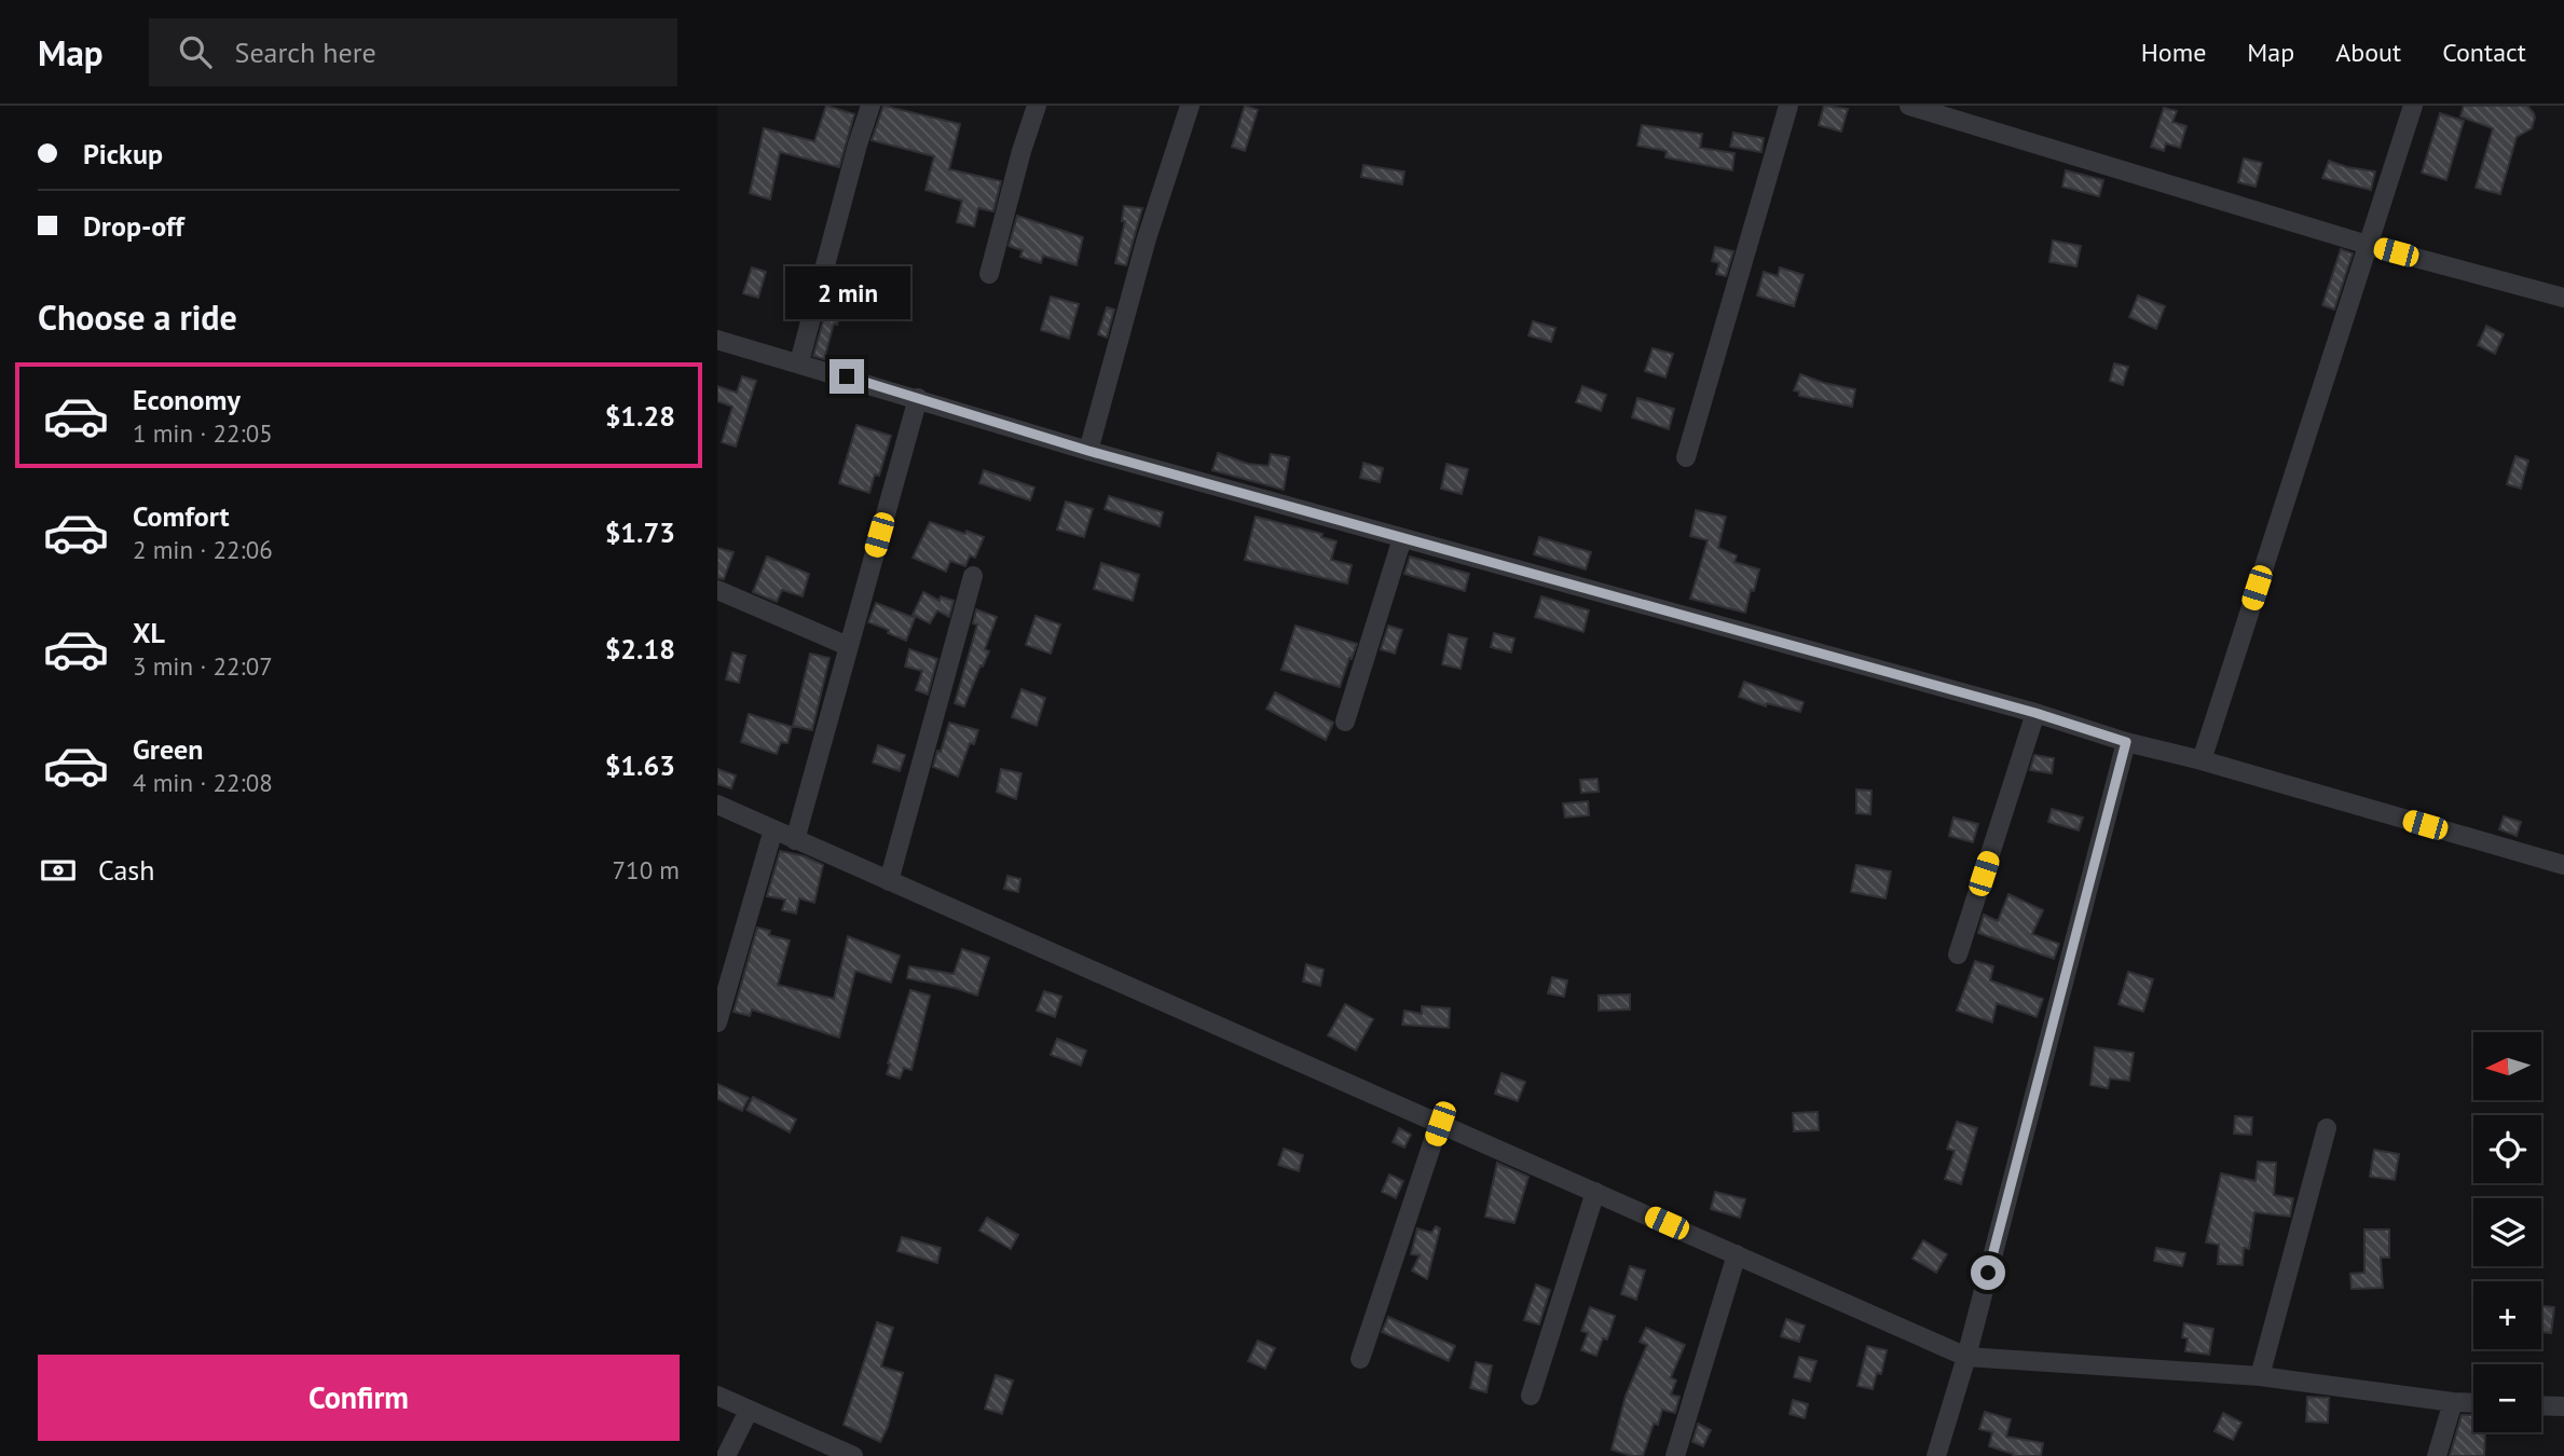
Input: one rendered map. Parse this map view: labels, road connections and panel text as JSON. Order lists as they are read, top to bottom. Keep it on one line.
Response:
{"north":"left","page":{"header":"Map","search":"Search here","nav":["Home","Map","About","Contact"],"banner":["Pickup","Drop-off"],"bubble":"2 min","heading":"Choose a ride","list":[{"name":"Economy","note":"1 min · 22:05","value":"$1.28"},{"name":"Comfort","note":"2 min · 22:06","value":"$1.73"},{"name":"XL","note":"3 min · 22:07","value":"$2.18"},{"name":"Green","note":"4 min · 22:08","value":"$1.63"}],"pay":["Cash","710 m"],"map_buttons":["+","−"],"buttons":"Confirm"}}
